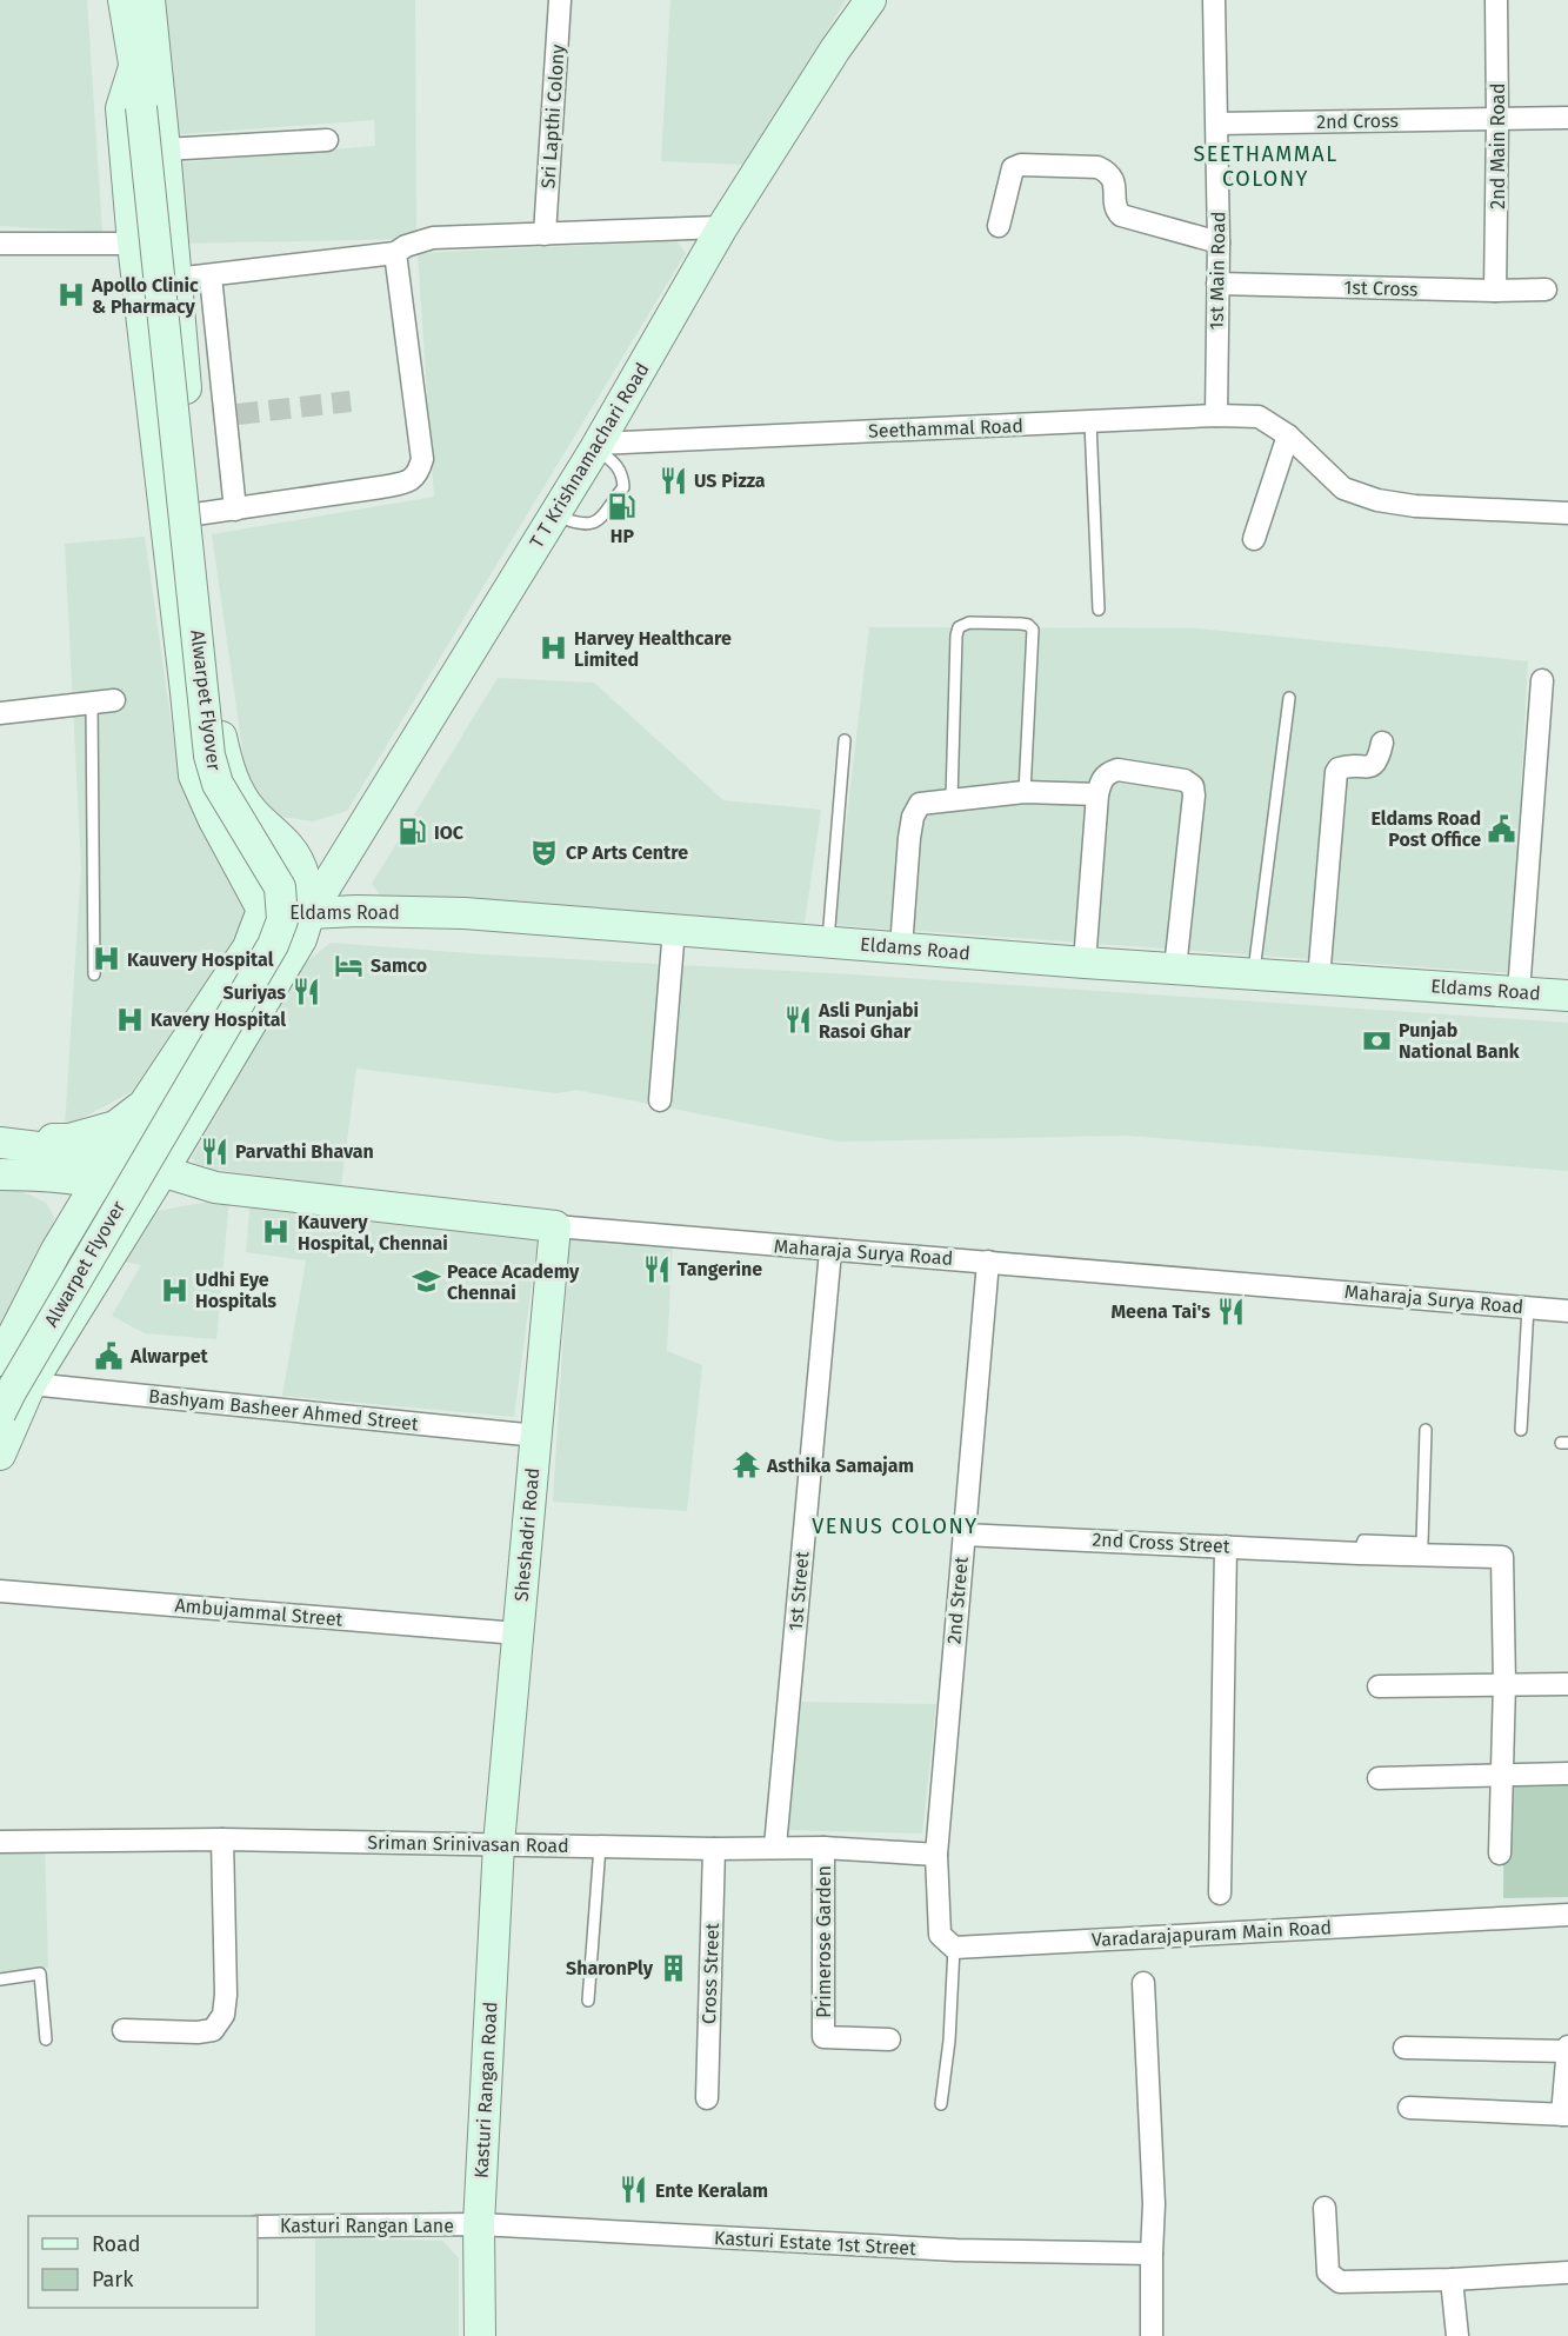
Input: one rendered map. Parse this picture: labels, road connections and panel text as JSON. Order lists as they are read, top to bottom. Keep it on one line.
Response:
{"streets":{"main road":["T T Krishnamachari Road","Alwarpet Flyover","Eldams Road","Maharaja Surya Road","Sheshadri Road","Kasturi Rangan Road"],"street":["Sri Lapthi Colony","2nd Cross","2nd Main Road","1st Main Road","1st Cross","Seethammal Road","Bashyam Basheer Ahmed Street","2nd Cross Street","1st Street","2nd Street","Ambujammal Street","Sriman Srinivasan Road","Varadarajapuram Main Road","Primerose Garden","Cross Street","Kasturi Rangan Lane","Kasturi Estate 1st Street"]},"crossings":[["2nd Cross","2nd Main Road"],["2nd Cross","1st Main Road"],["2nd Main Road","1st Cross"],["1st Main Road","1st Cross"],["1st Main Road","Seethammal Road"],["Seethammal Road","T T Krishnamachari Road"],["T T Krishnamachari Road","Eldams Road"],["T T Krishnamachari Road","Maharaja Surya Road"],["T T Krishnamachari Road","Bashyam Basheer Ahmed Street"],["Maharaja Surya Road","Sheshadri Road"],["Maharaja Surya Road","1st Street"],["Maharaja Surya Road","2nd Street"],["Bashyam Basheer Ahmed Street","Sheshadri Road"],["Sheshadri Road","Ambujammal Street"],["Sheshadri Road","Sriman Srinivasan Road"],["Sheshadri Road","Kasturi Rangan Road"],["2nd Cross Street","2nd Street"],["1st Street","Sriman Srinivasan Road"],["2nd Street","Sriman Srinivasan Road"],["Sriman Srinivasan Road","Primerose Garden"],["Sriman Srinivasan Road","Cross Street"],["Sriman Srinivasan Road","Kasturi Rangan Road"],["Kasturi Rangan Road","Kasturi Rangan Lane"],["Kasturi Rangan Road","Kasturi Estate 1st Street"],["Kasturi Rangan Lane","Kasturi Estate 1st Street"]],"districts":["SEETHAMMAL COLONY","VENUS COLONY"],"places":{"hospital":["Apollo Clinic & Pharmacy","Harvey Healthcare Limited","Kauvery Hospital","Kavery Hospital","Kauvery Hospital, Chennai","Udhi Eye Hospitals"],"restaurant":["US Pizza","Suriyas","Asli Punjabi Rasoi Ghar","Parvathi Bhavan","Tangerine","Meena Tai's","Ente Keralam"],"fuel station":["HP","IOC"],"public building":["Eldams Road Post Office","Alwarpet"],"theatre":["CP Arts Centre"],"hotel":["Samco"],"bank":["Punjab National Bank"],"school or university":["Peace Academy Chennai"],"temple":["Asthika Samajam"],"building":["SharonPly"]},"legend":["Road","Park"]}
